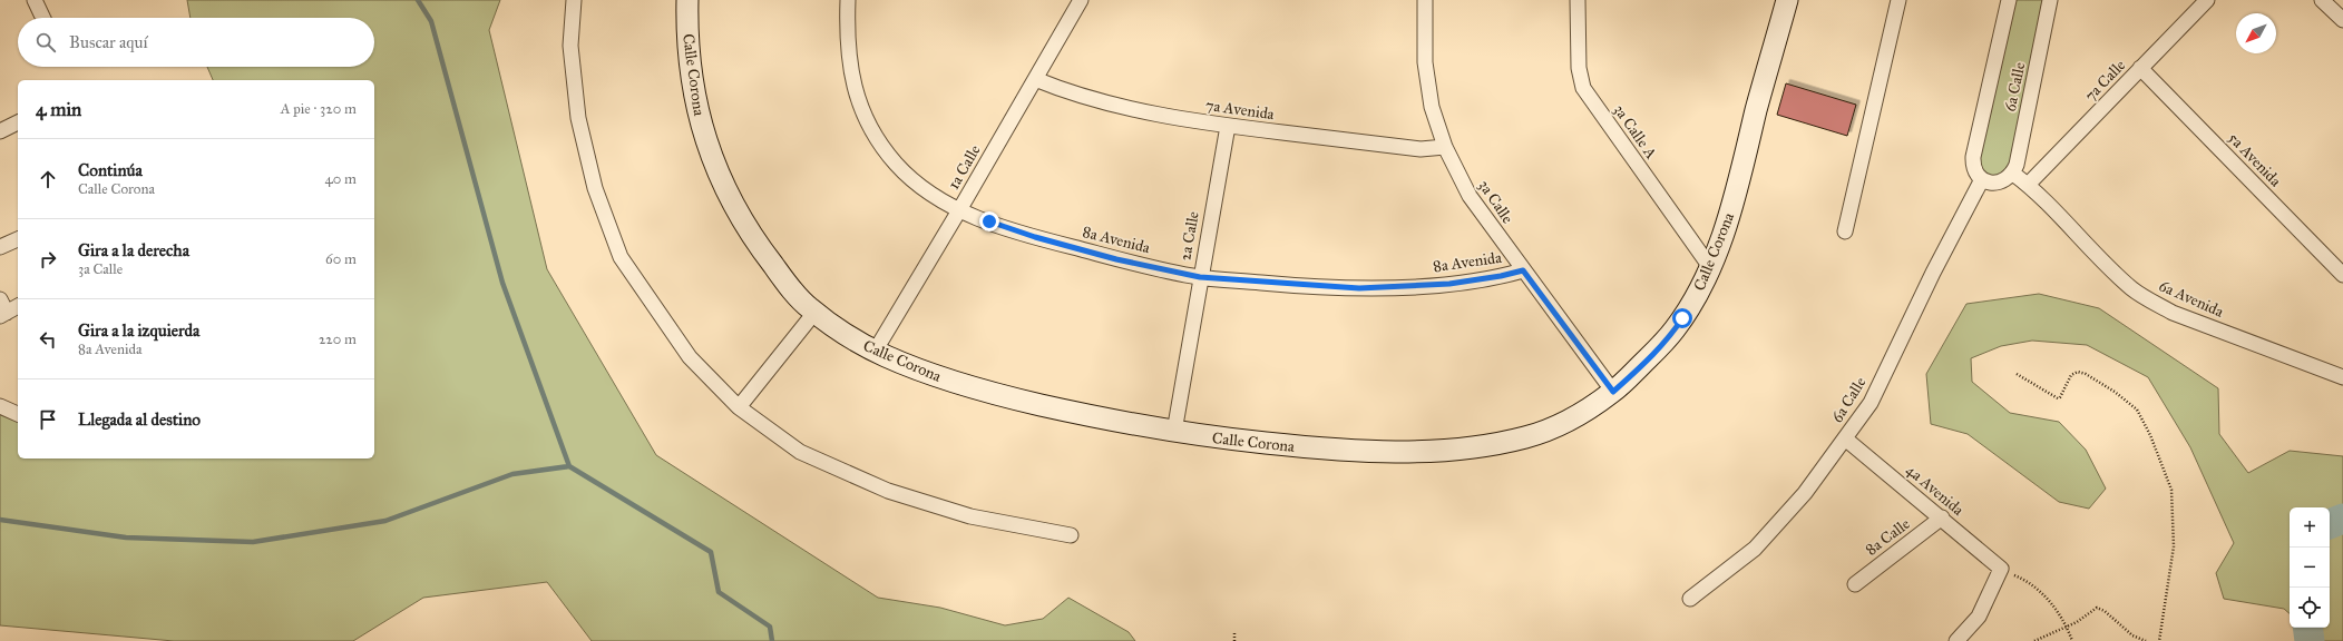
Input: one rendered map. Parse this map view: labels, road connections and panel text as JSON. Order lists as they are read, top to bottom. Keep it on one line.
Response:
{"streets":{"street":["Calle Corona","7a Calle","6a Calle","7a Avenida","3a Calle A","5a Avenida","1a Calle","3a Calle","2a Calle","8a Avenida","6a Avenida","4a Avenida","8a Calle"]},"crossings":[["Calle Corona","3a Calle A"],["Calle Corona","1a Calle"],["Calle Corona","3a Calle"],["Calle Corona","2a Calle"],["7a Calle","5a Avenida"],["7a Calle","6a Avenida"],["6a Calle","6a Avenida"],["6a Calle","4a Avenida"],["7a Avenida","1a Calle"],["7a Avenida","3a Calle"],["7a Avenida","2a Calle"],["1a Calle","8a Avenida"],["3a Calle","8a Avenida"],["2a Calle","8a Avenida"],["4a Avenida","8a Calle"]],"north":"bottom left","page":{"search":"Buscar aquí","heading":["4 min","A pie · 320 m"],"list":[["Continúa","Calle Corona","40 m"],["Gira a la derecha","3a Calle","60 m"],["Gira a la izquierda","8a Avenida","220 m"],"Llegada al destino"],"map_buttons":["+","−"]}}
